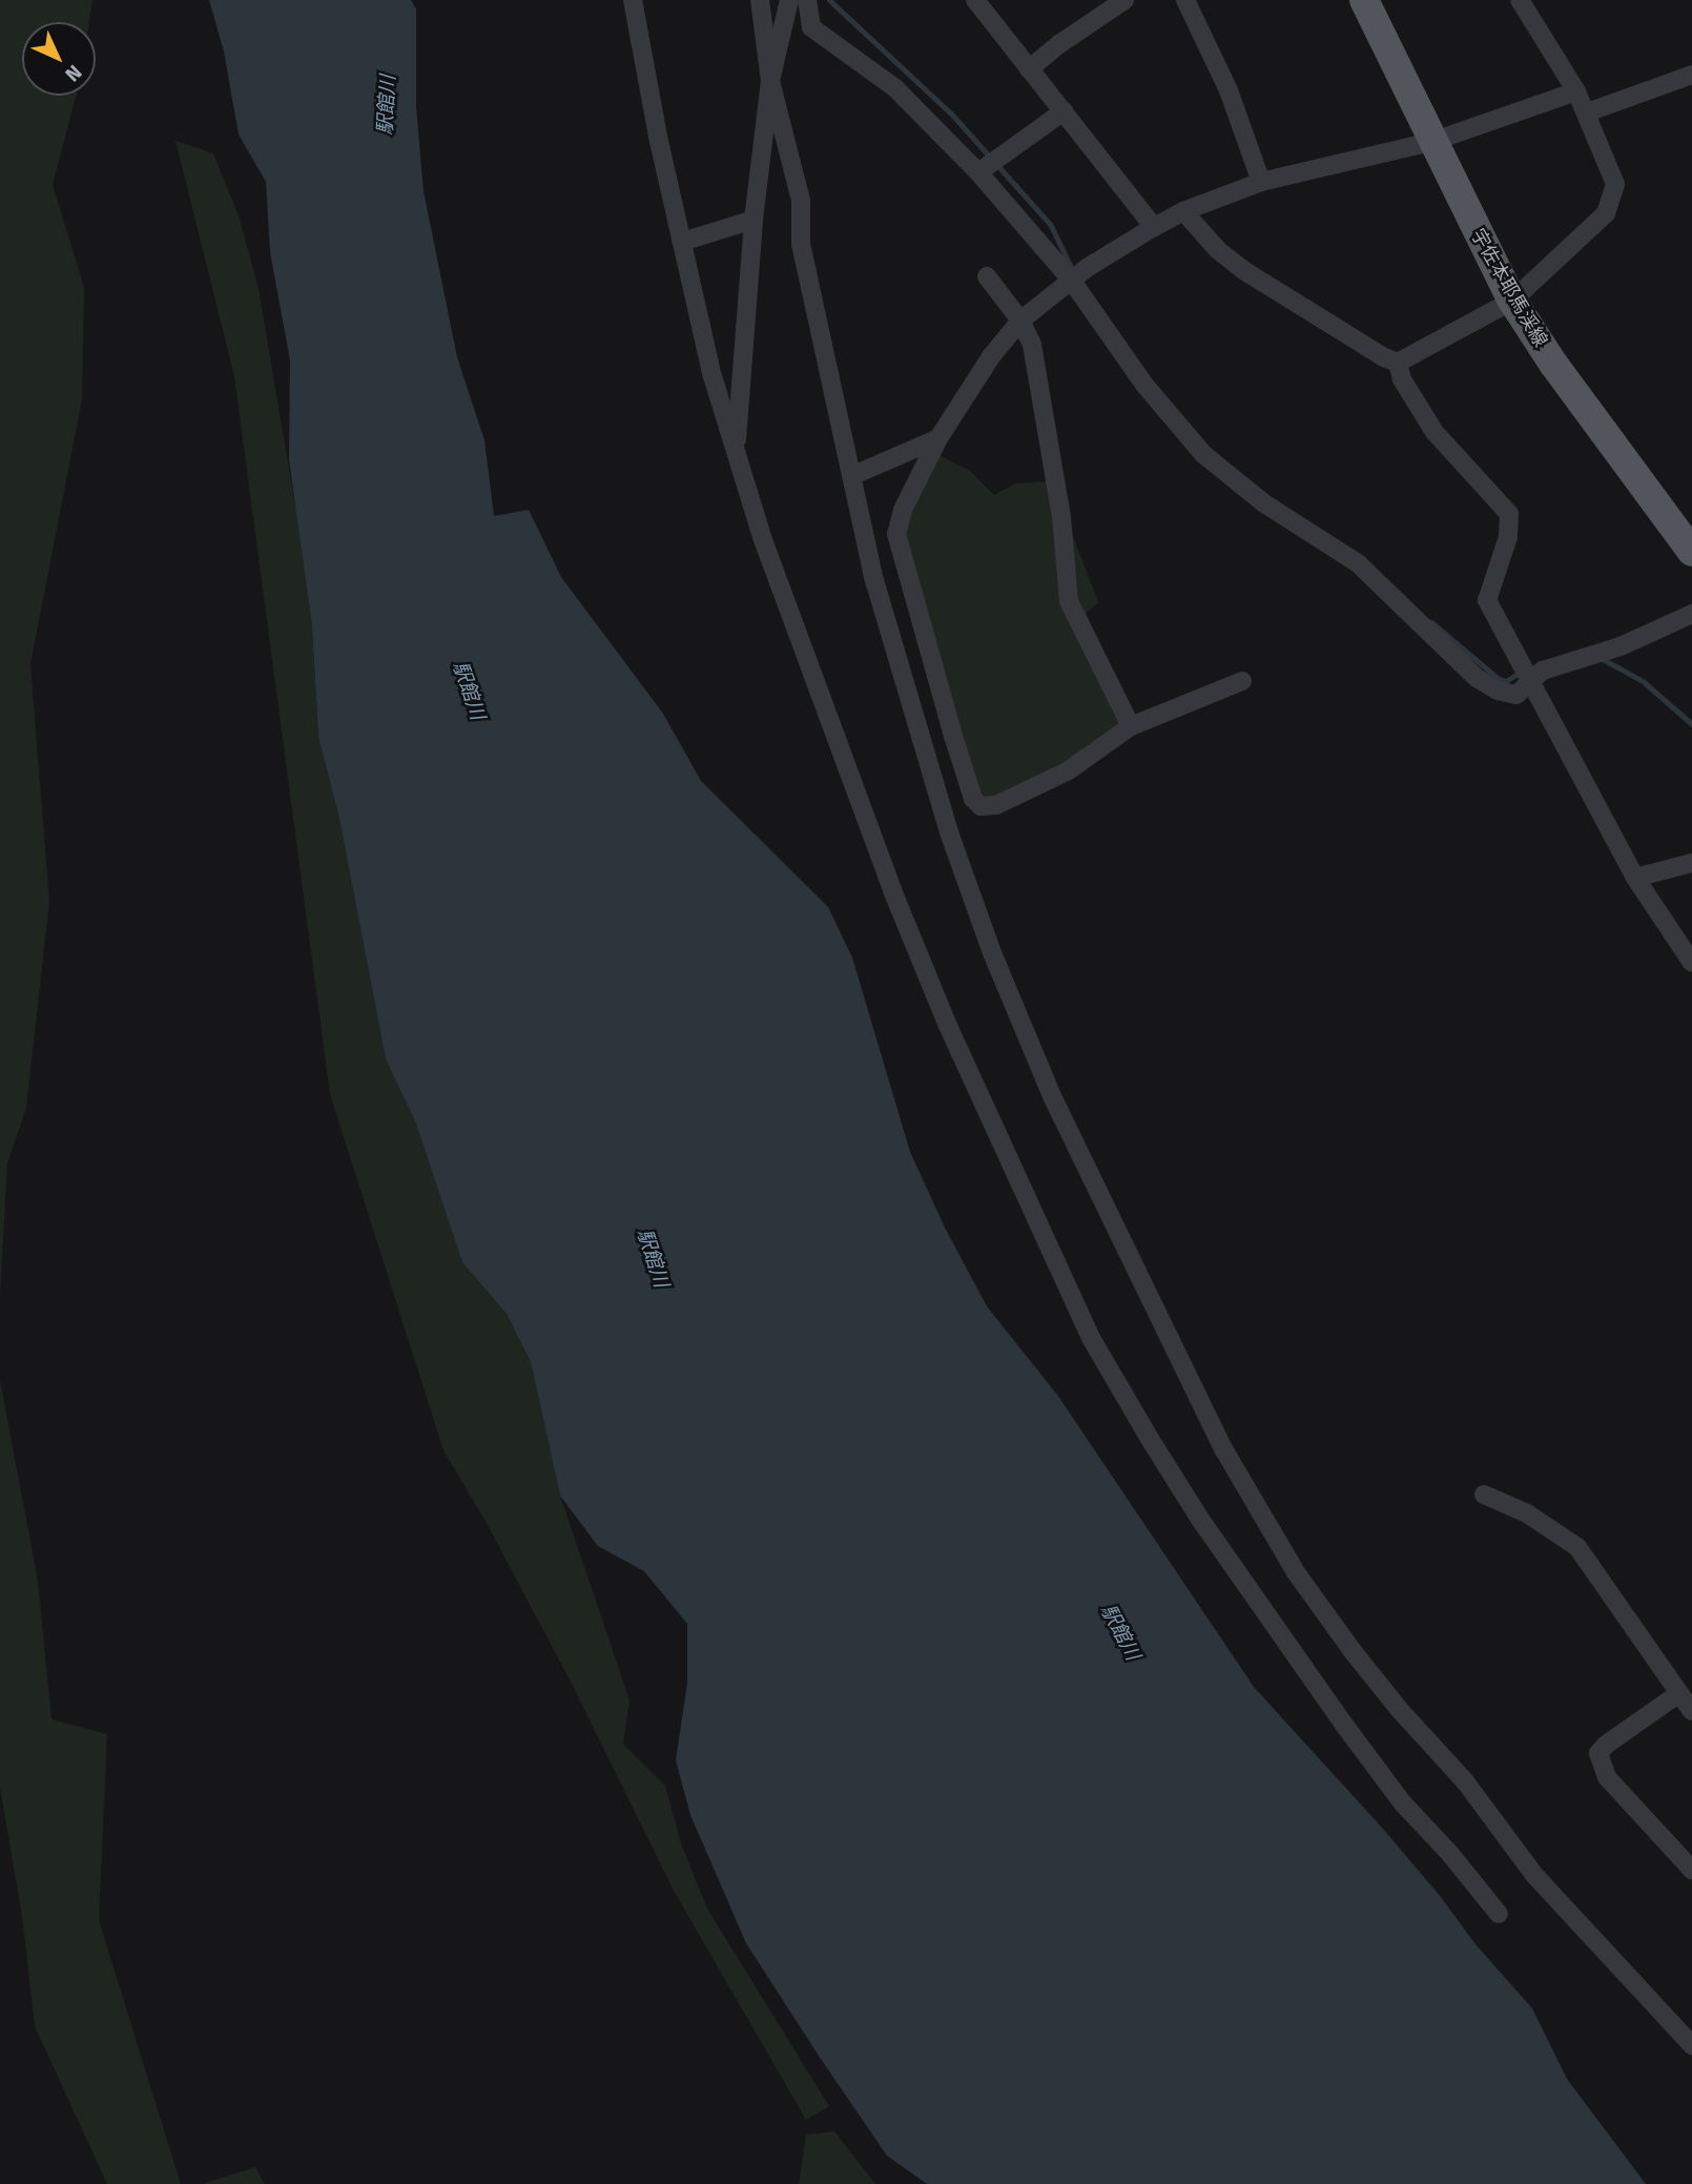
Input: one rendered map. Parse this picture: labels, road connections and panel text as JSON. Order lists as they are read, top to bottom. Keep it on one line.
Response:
{"streets":{"main road":["宇佐本耶馬渓線"]},"water":["駅館川"],"north":"bottom right"}
